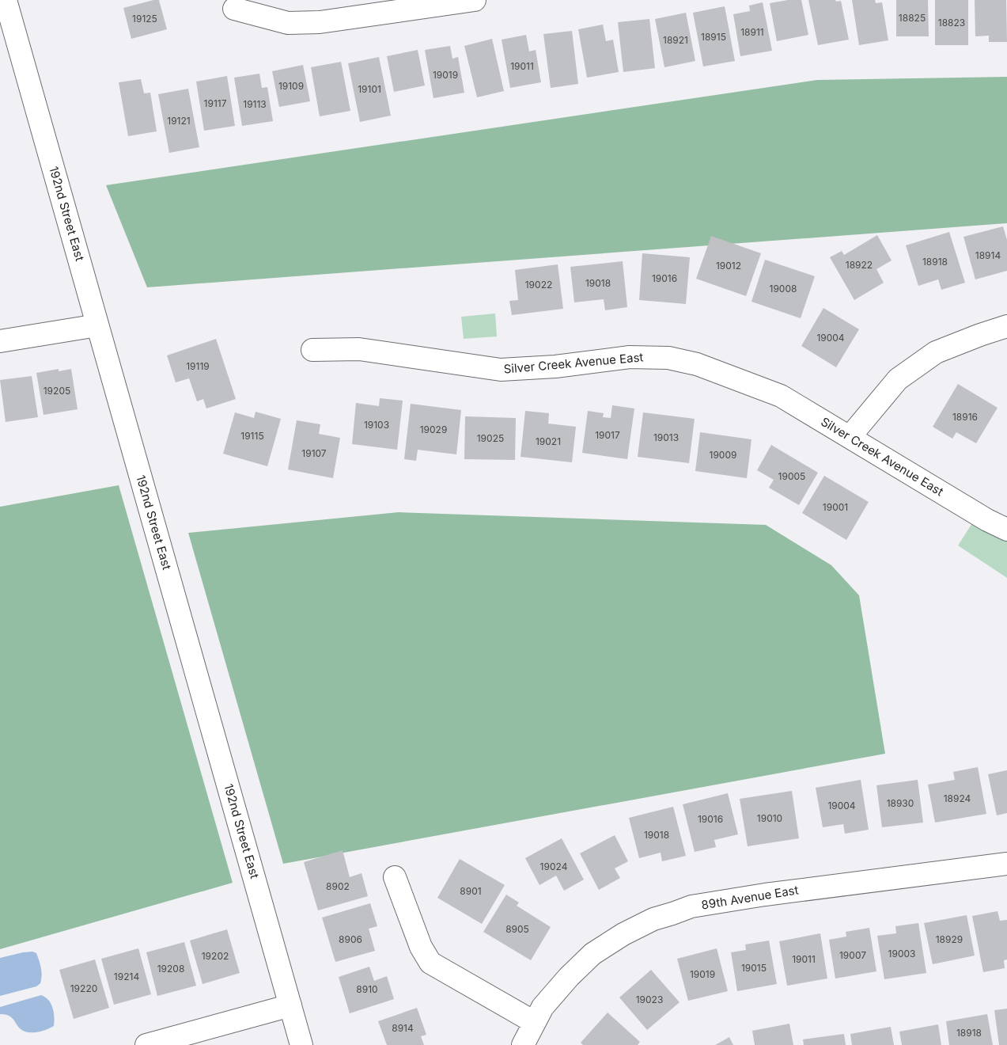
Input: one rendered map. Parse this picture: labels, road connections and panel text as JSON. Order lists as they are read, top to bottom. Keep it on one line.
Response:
{"streets":{"street":["192nd Street East","Silver Creek Avenue East","89th Avenue East"]},"house_numbers":["18825","19125","18823","18911","18915","18921","19011","19019","19109","19101","19117","19113","19121","18914","18918","18922","19012","19016","19018","19022","19008","19004","19119","19205","18916","19103","19029","19017","19115","19013","19025","19021","19107","19009","19005","19001","18924","18930","19004","19010","19016","19018","19024","8902","8901","8905","8906","18929","19003","19007","19202","19011","19015","19208","19019","19214","19220","8910","19023","8914","18918"]}
